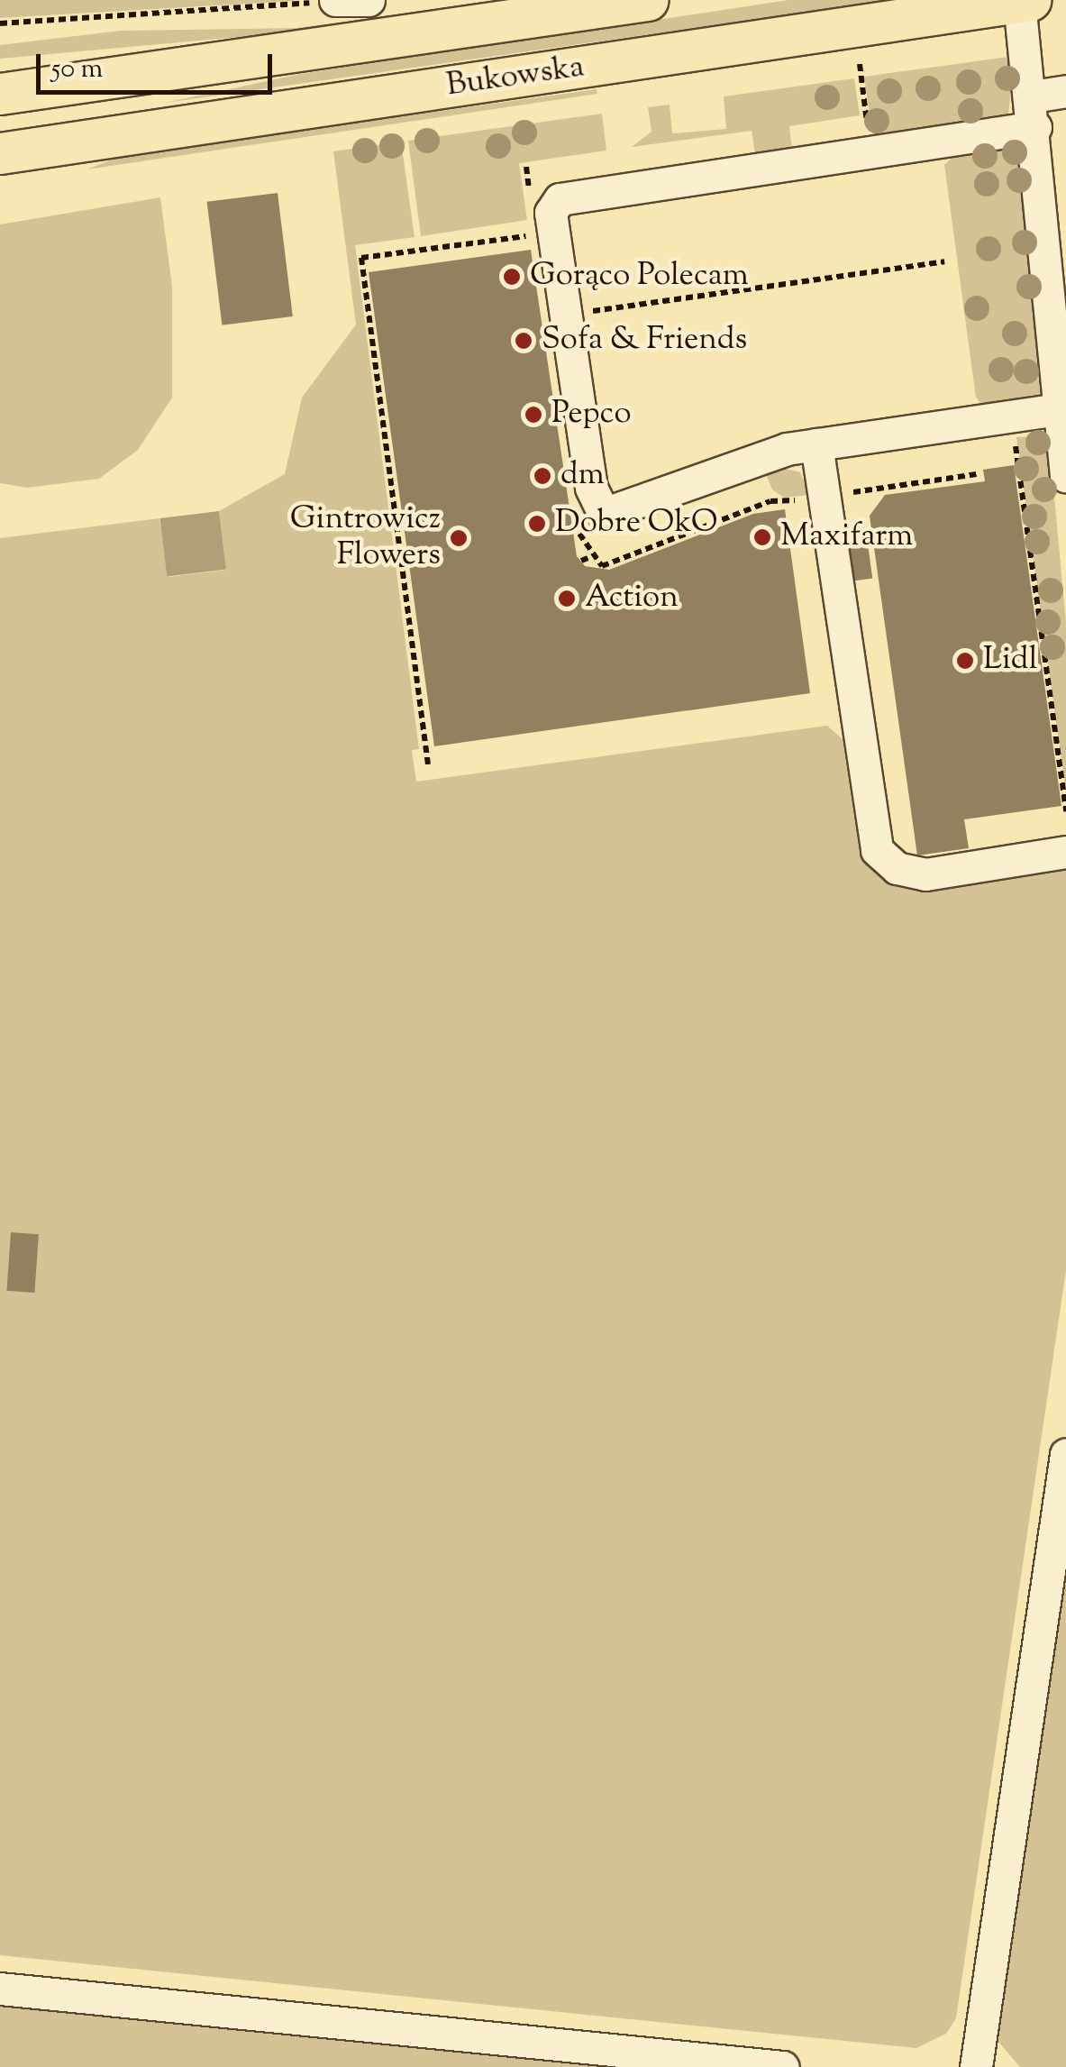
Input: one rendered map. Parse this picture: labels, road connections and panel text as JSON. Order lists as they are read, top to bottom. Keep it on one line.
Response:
{"streets":{"main road":["Bukowska"]},"places":["Gorąco Polecam","Sofa & Friends","Pepco","dm","Dobre OkO","Maxifarm","Gintrowicz Flowers","Action","Lidl"],"scale_bar":"50 m"}
